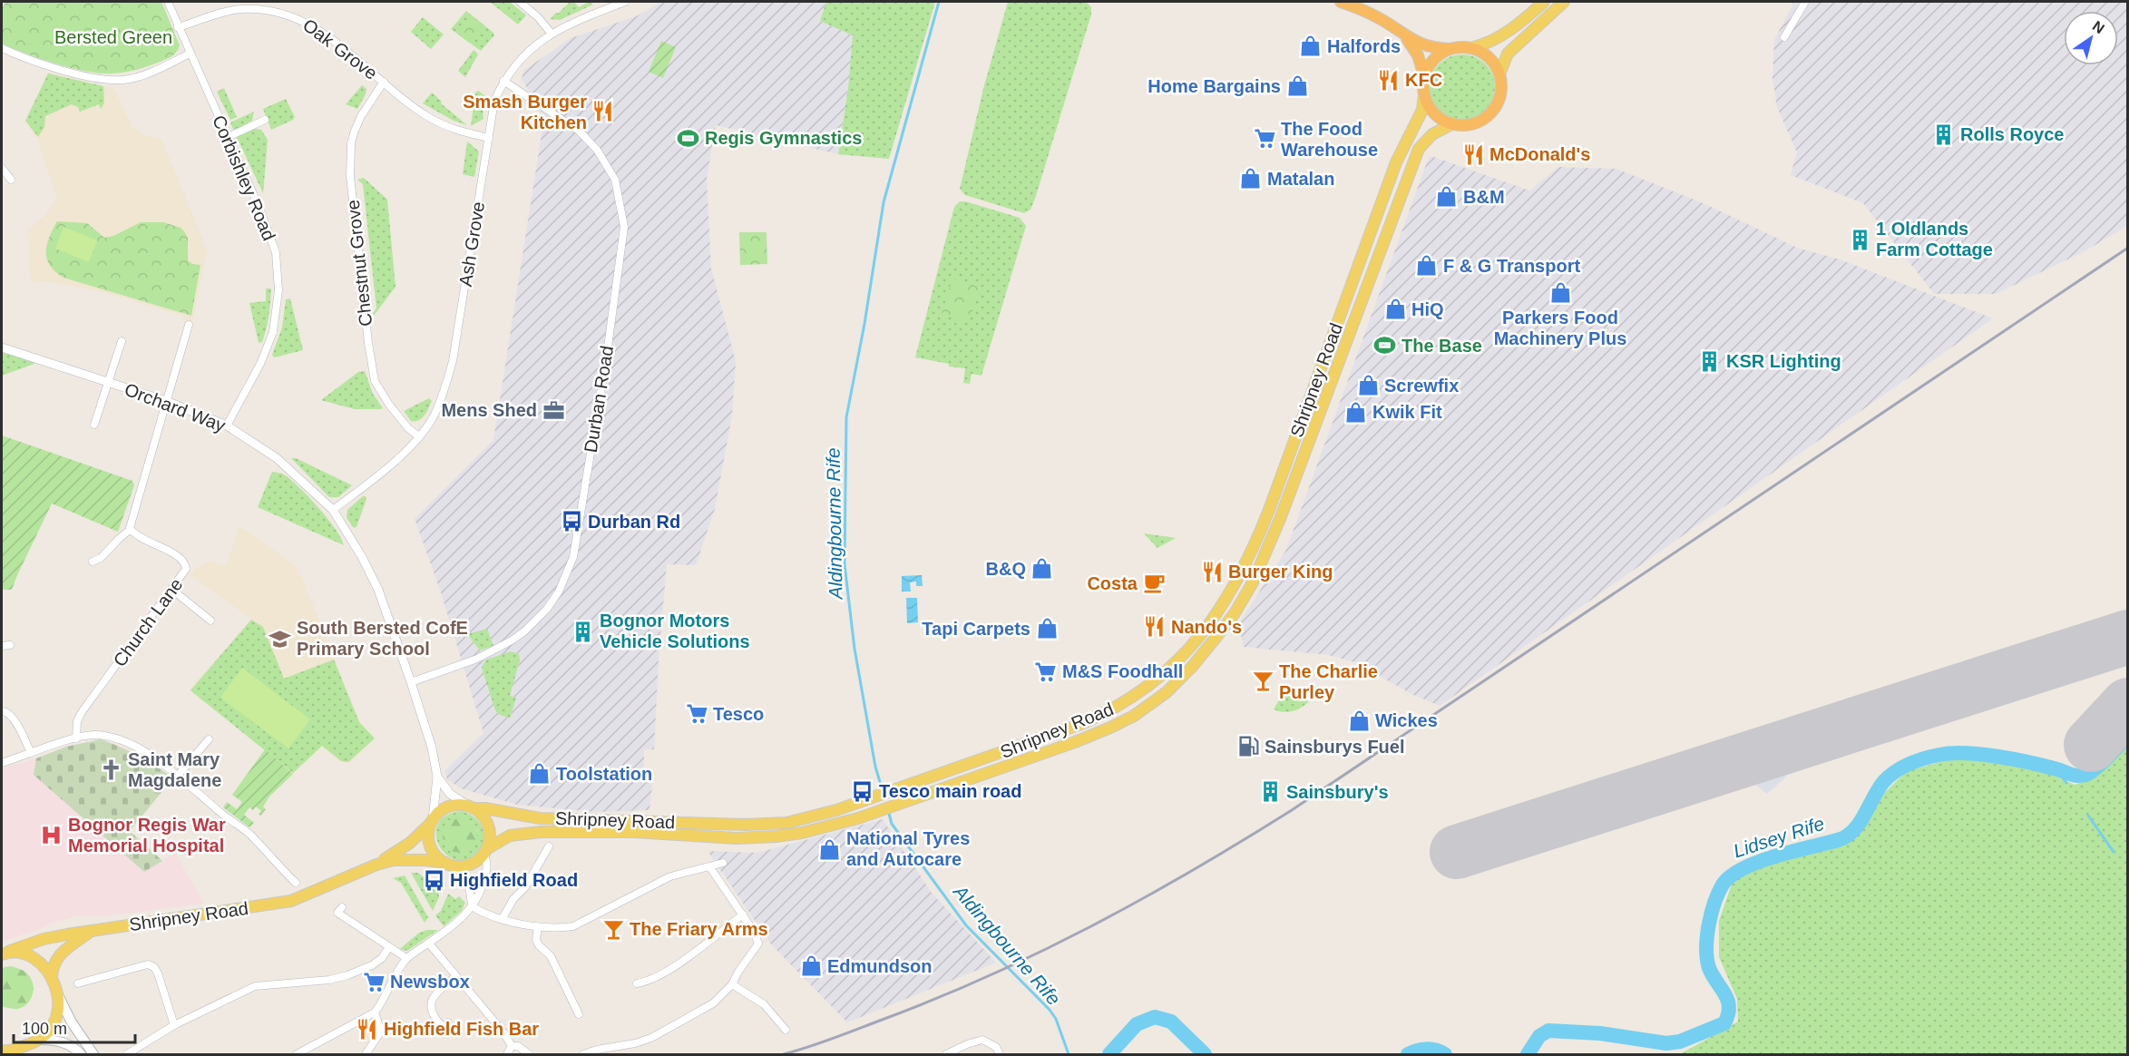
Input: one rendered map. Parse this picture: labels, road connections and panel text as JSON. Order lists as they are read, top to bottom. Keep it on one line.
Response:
{"streets":{"main road":["Shripney Road"],"street":["Oak Grove","Corbishley Road","Ash Grove","Chestnut Grove","Durban Road","Orchard Way","Church Lane"]},"crossings":[["Oak Grove","Corbishley Road"],["Oak Grove","Ash Grove"],["Oak Grove","Chestnut Grove"],["Corbishley Road","Orchard Way"],["Ash Grove","Chestnut Grove"],["Ash Grove","Durban Road"],["Ash Grove","Orchard Way"],["Durban Road","Orchard Way"]],"water":["Aldingbourne Rife","Lidsey Rife"],"parks":["Bersted Green"],"places":{"shop":["Halfords","Home Bargains","Matalan","B&M","F & G Transport","Parkers Food Machinery Plus","HiQ","Screwfix","Kwik Fit","B&Q","Tapi Carpets","Wickes","Toolstation","National Tyres and Autocare","Edmundson"],"restaurant":["KFC","Smash Burger Kitchen","McDonald's","Burger King","Nando's","Highfield Fish Bar"],"building":["Rolls Royce","1 Oldlands Farm Cottage","KSR Lighting","Bognor Motors Vehicle Solutions","Sainsbury's"],"sports":["Regis Gymnastics","The Base"],"supermarket":["The Food Warehouse","M&S Foodhall","Tesco","Newsbox"],"office":["Mens Shed"],"bus stop":["Durban Rd","Tesco main road","Highfield Road"],"cafe":["Costa"],"school or university":["South Bersted CofE Primary School"],"bar":["The Charlie Purley","The Friary Arms"],"fuel station":["Sainsburys Fuel"],"church":["Saint Mary Magdalene"],"hospital":["Bognor Regis War Memorial Hospital"]},"scale_bar":"100 m","north":"top right"}
